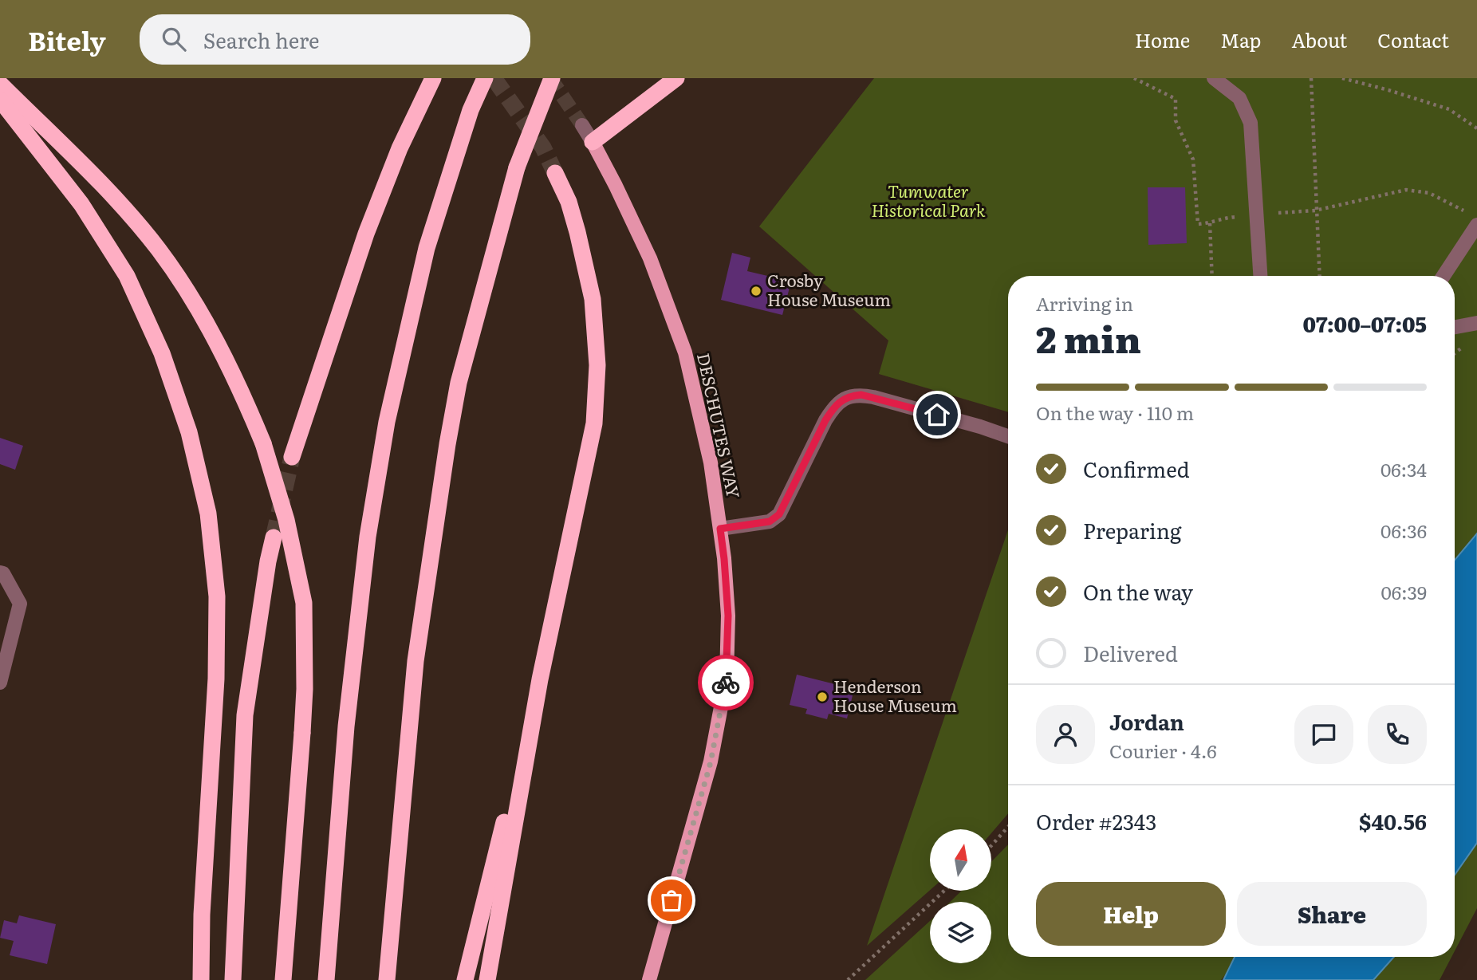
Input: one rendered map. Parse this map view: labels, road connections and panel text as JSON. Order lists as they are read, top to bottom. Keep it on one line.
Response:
{"streets":{"main road":["DESCHUTES WAY"]},"parks":["Tumwater Historical Park"],"places":["Crosby House Museum","Henderson House Museum"],"north":"top","page":{"header":"Bitely","search":"Search here","nav":["Home","Map","About","Contact"],"heading":["2 min","Arriving in","07:00–07:05"],"panel":["Jordan","Courier · 4.6","Order #2343","$40.56"],"bar":"On the way · 110 m","list":[["Confirmed","06:34"],["Preparing","06:36"],["On the way","06:39"],"Delivered"],"buttons":["Help","Share"]}}
